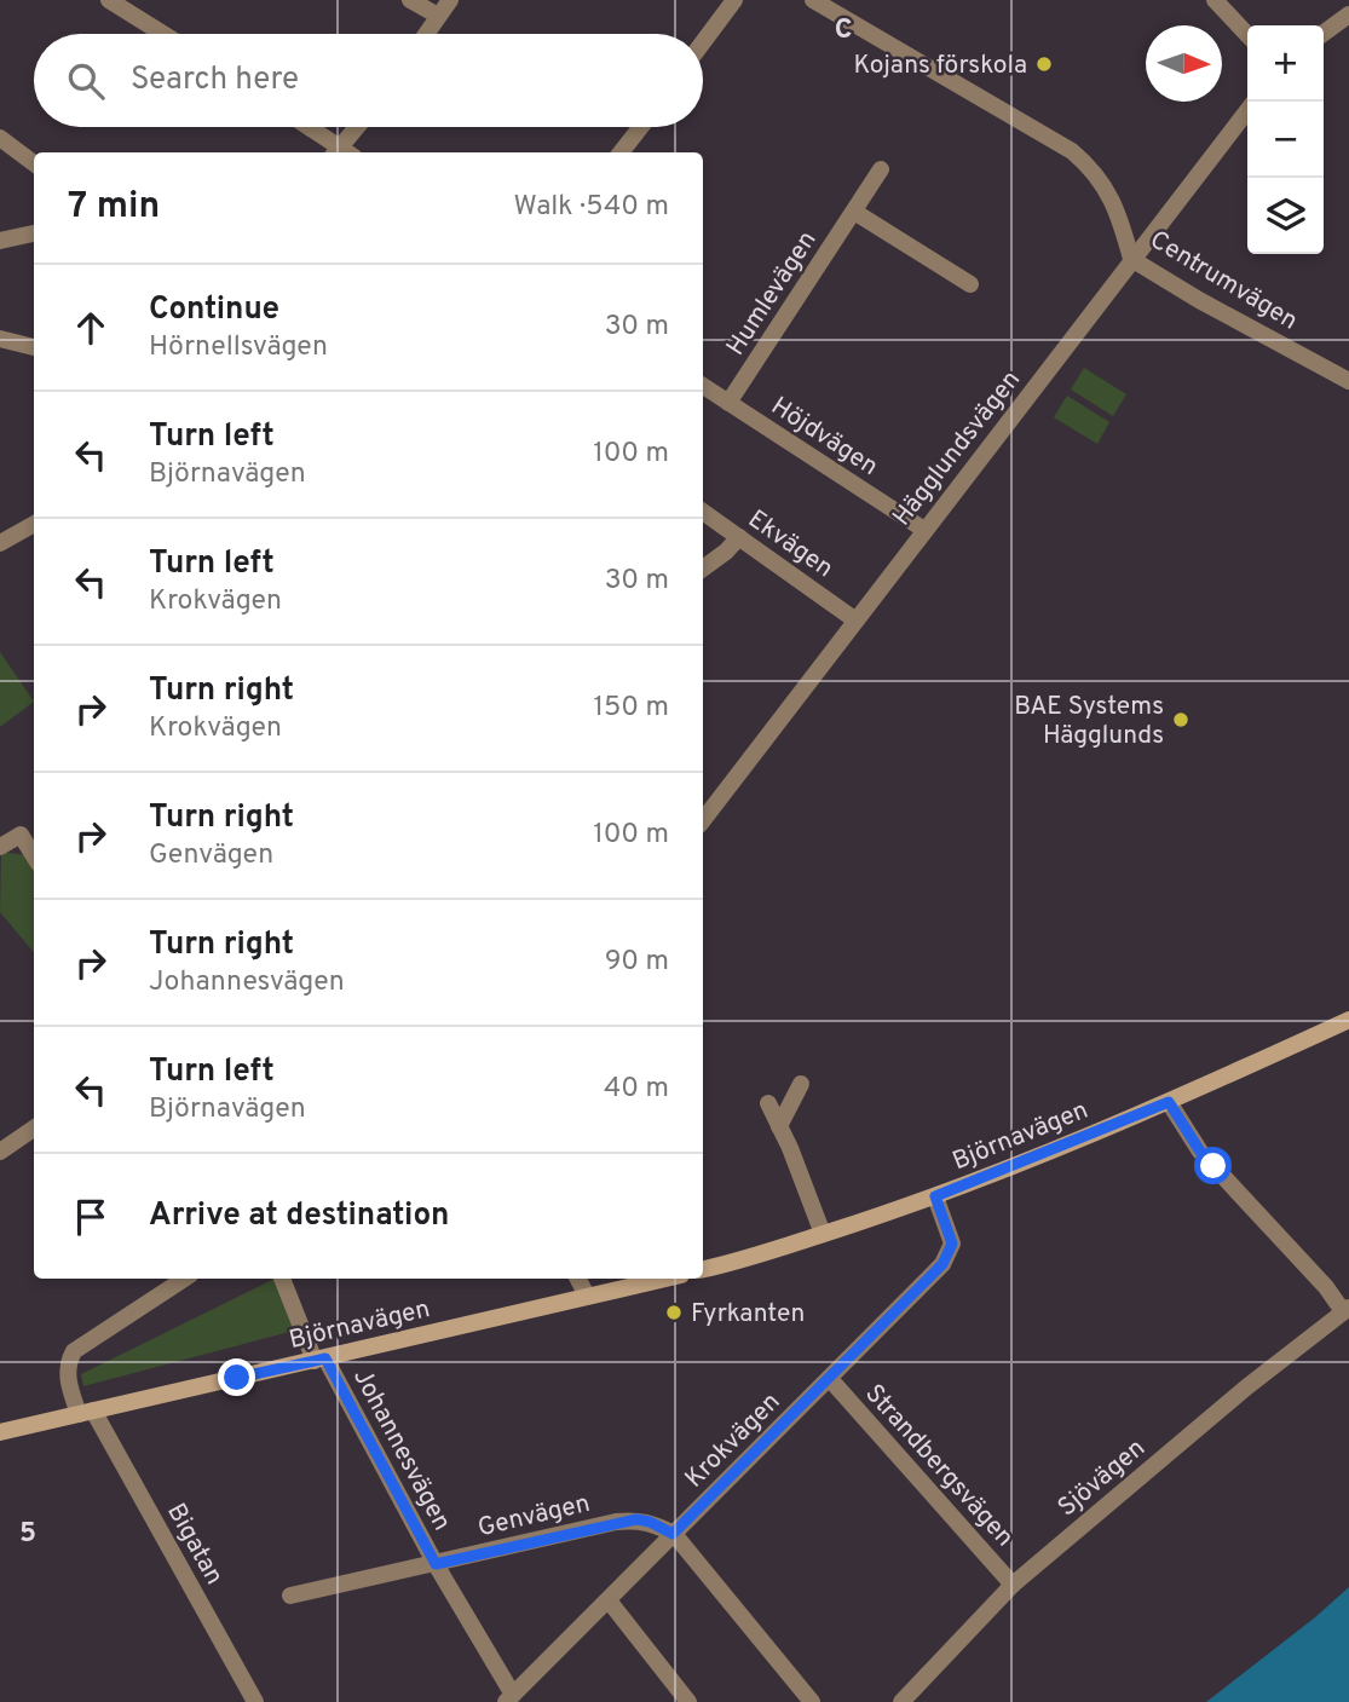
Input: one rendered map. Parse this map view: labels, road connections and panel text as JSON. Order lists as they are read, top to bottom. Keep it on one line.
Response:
{"streets":{"main road":["Björnavägen"],"street":["Centrumvägen","Humlevägen","Höjdvägen","Hägglundsvägen","Ekvägen","Krokvägen","Johannesvägen","Strandbergsvägen","Sjövägen","Genvägen","Bigatan"]},"crossings":[["Centrumvägen","Hägglundsvägen"],["Humlevägen","Höjdvägen"],["Höjdvägen","Hägglundsvägen"],["Hägglundsvägen","Ekvägen"],["Björnavägen","Krokvägen"],["Björnavägen","Johannesvägen"],["Björnavägen","Bigatan"],["Krokvägen","Johannesvägen"],["Krokvägen","Strandbergsvägen"],["Krokvägen","Genvägen"],["Johannesvägen","Genvägen"],["Strandbergsvägen","Sjövägen"]],"places":["Kojans förskola","BAE Systems Hägglunds","Fyrkanten"],"north":"right","page":{"map_buttons":["+","−"],"search":"Search here","heading":["7 min","Walk · 540 m"],"list":[["Continue","Hörnellsvägen","30 m"],["Turn left","Björnavägen","100 m"],["Turn left","Krokvägen","30 m"],["Turn right","Krokvägen","150 m"],["Turn right","Genvägen","100 m"],["Turn right","Johannesvägen","90 m"],["Turn left","Björnavägen","40 m"],"Arrive at destination"]},"grid":{"columns":["C"],"rows":["5"]}}
